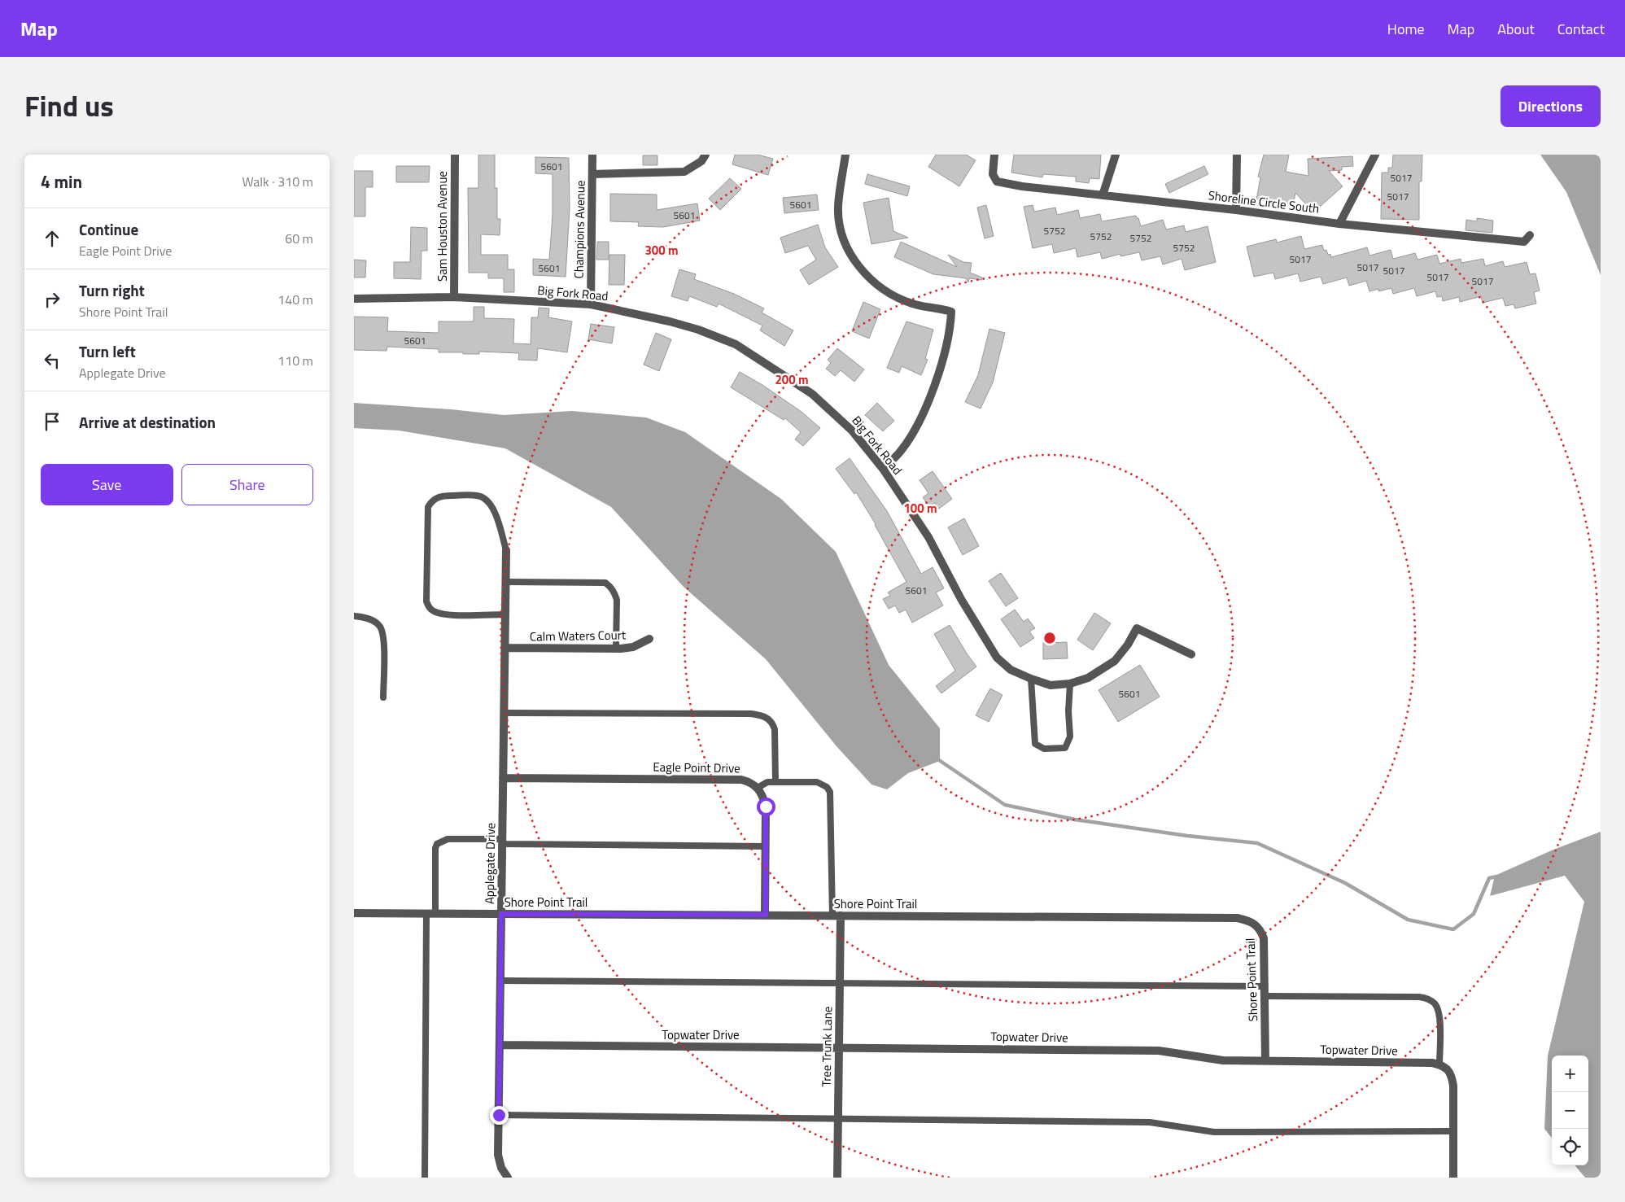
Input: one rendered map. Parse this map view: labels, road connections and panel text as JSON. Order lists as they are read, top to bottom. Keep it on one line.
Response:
{"streets":{"street":["Shoreline Circle South","Sam Houston Avenue","Champions Avenue","Big Fork Road","Calm Waters Court","Eagle Point Drive","Applegate Drive","Shore Point Trail","Topwater Drive","Tree Trunk Lane"]},"crossings":[["Sam Houston Avenue","Big Fork Road"],["Champions Avenue","Big Fork Road"],["Calm Waters Court","Applegate Drive"],["Eagle Point Drive","Applegate Drive"],["Applegate Drive","Shore Point Trail"],["Applegate Drive","Topwater Drive"],["Shore Point Trail","Topwater Drive"],["Shore Point Trail","Tree Trunk Lane"],["Topwater Drive","Tree Trunk Lane"]],"house_numbers":["5601","5017","5017","5601","5601","5752","5752","5752","5752","5017","5017","5601","5017","5017","5017","5601","5601","5601"],"page":{"header":"Map","nav":["Home","Map","About","Contact"],"title":"Find us","buttons":["Directions",["Save","Share"]],"heading":["4 min","Walk · 310 m"],"list":[["Continue","Eagle Point Drive","60 m"],["Turn right","Shore Point Trail","140 m"],["Turn left","Applegate Drive","110 m"],"Arrive at destination"],"map_buttons":["+","−"]},"rings":["300 m","200 m","100 m"]}
